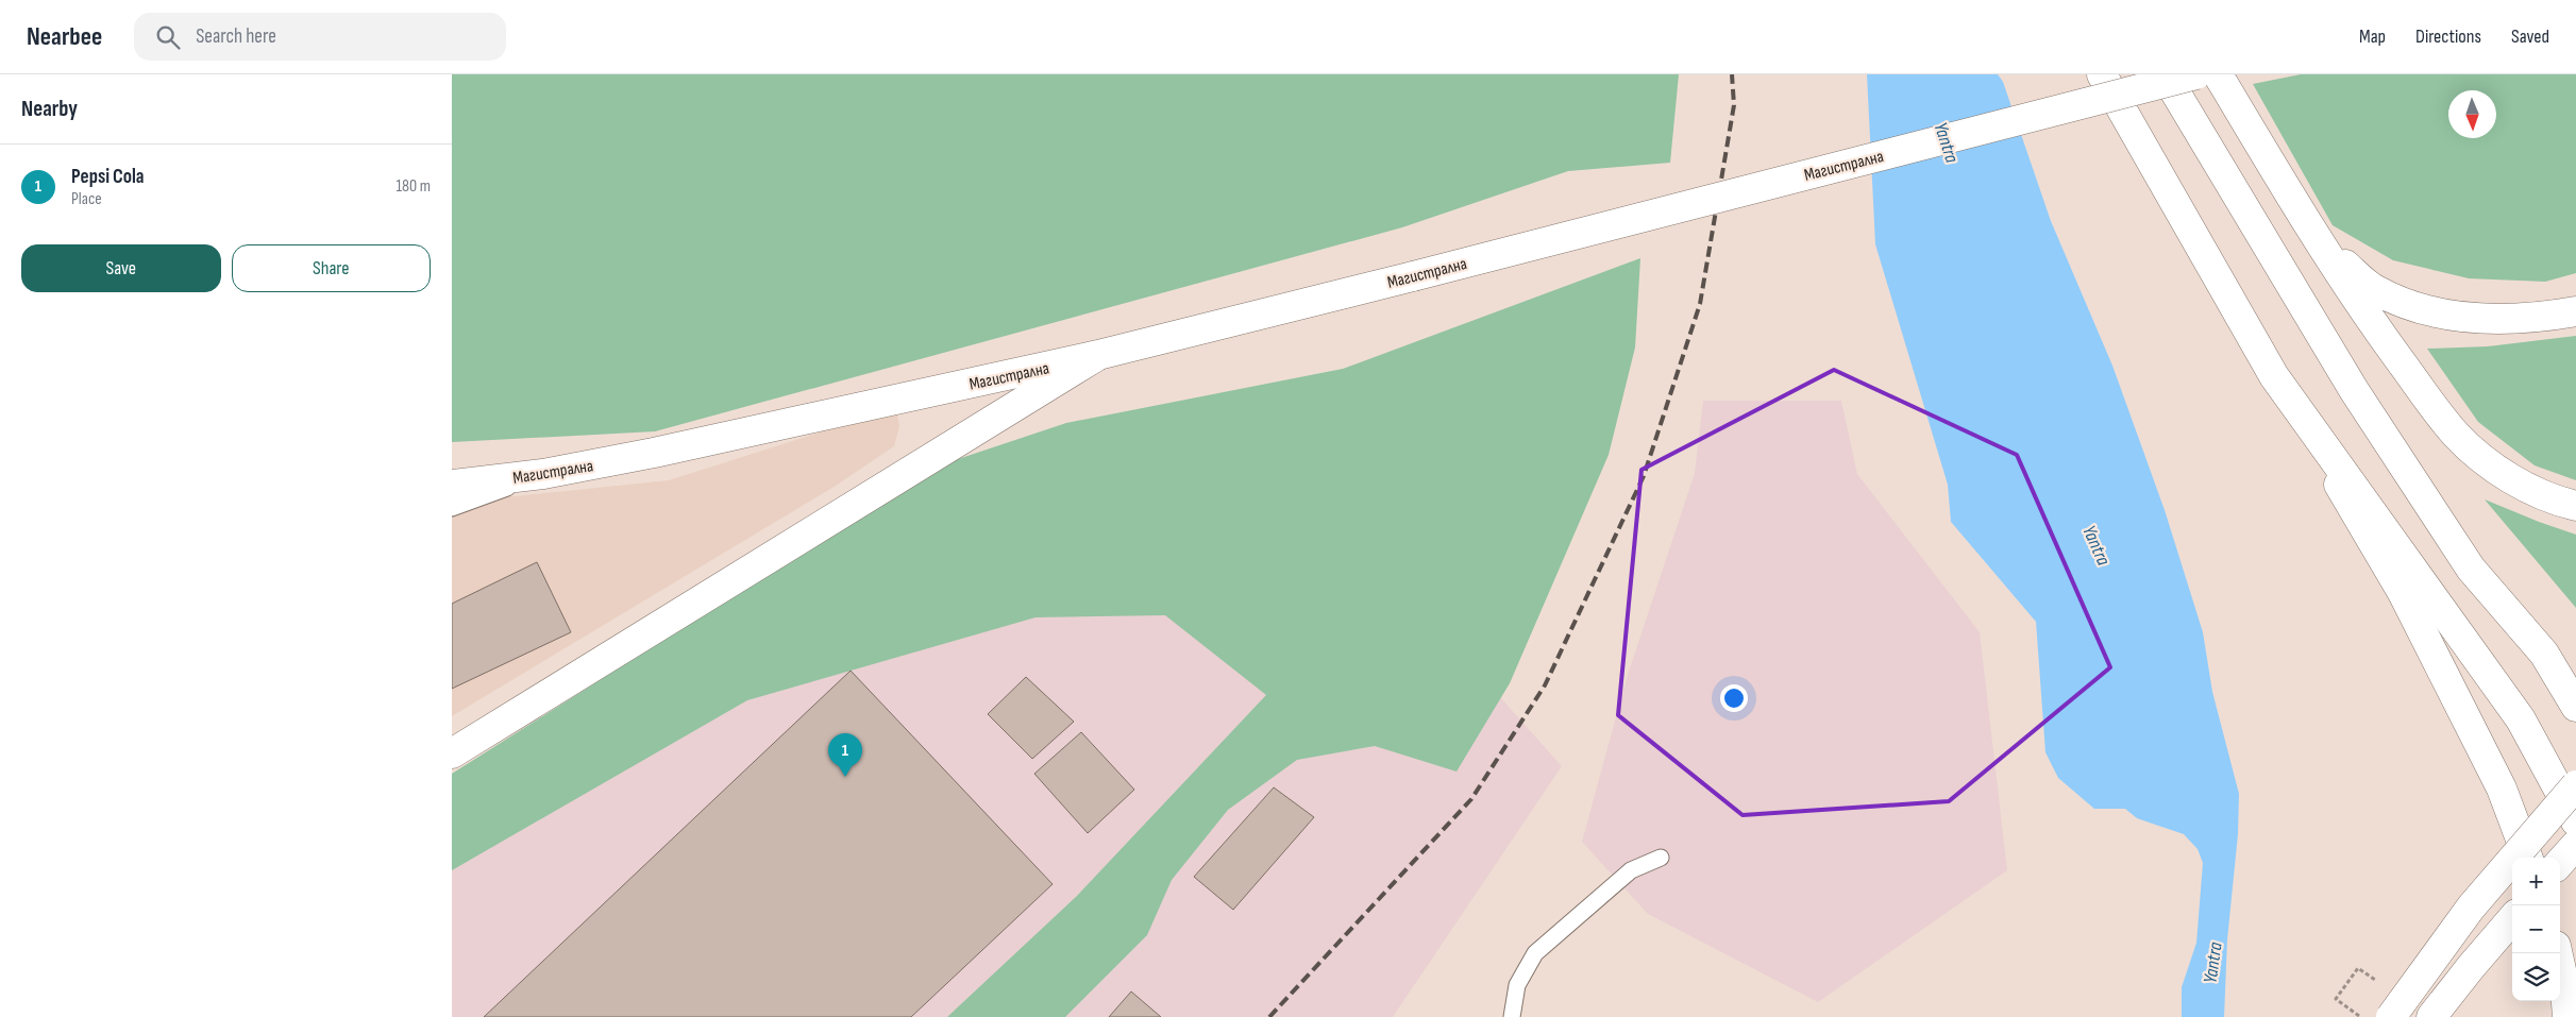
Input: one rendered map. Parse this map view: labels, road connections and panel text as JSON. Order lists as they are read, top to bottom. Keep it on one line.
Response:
{"streets":{"main road":["Магистрална"]},"water":["Yantra"],"north":"bottom","page":{"header":"Nearbee","search":"Search here","nav":["Map","Directions","Saved"],"heading":"Nearby","list":[{"mark":"1","name":"Pepsi Cola","note":"Place","value":"180 m"}],"buttons":["Save","Share"],"pins":"1","map_buttons":["+","−"]}}
